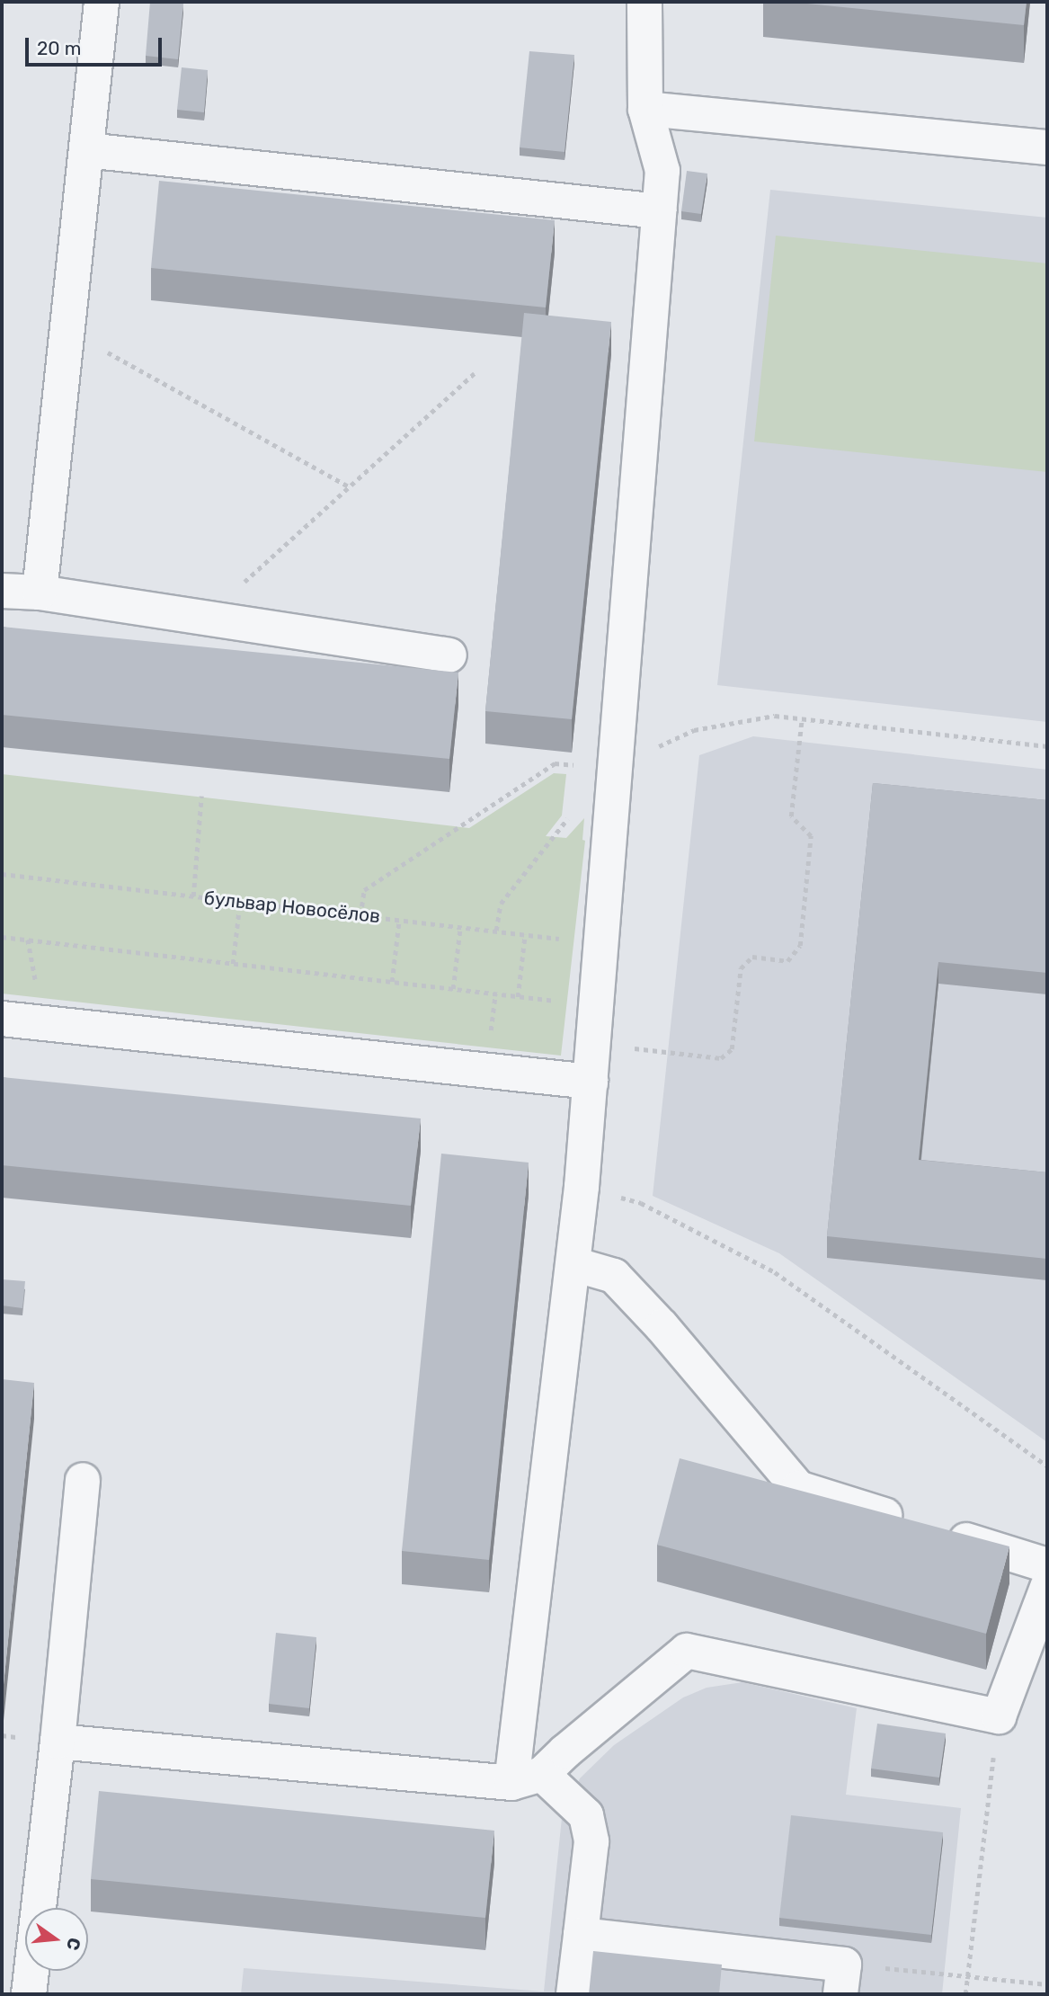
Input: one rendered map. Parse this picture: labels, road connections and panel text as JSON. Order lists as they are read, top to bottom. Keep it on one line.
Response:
{"streets":{"path":["бульвар Новосёлов"]},"scale_bar":"20 m","north":"right"}
